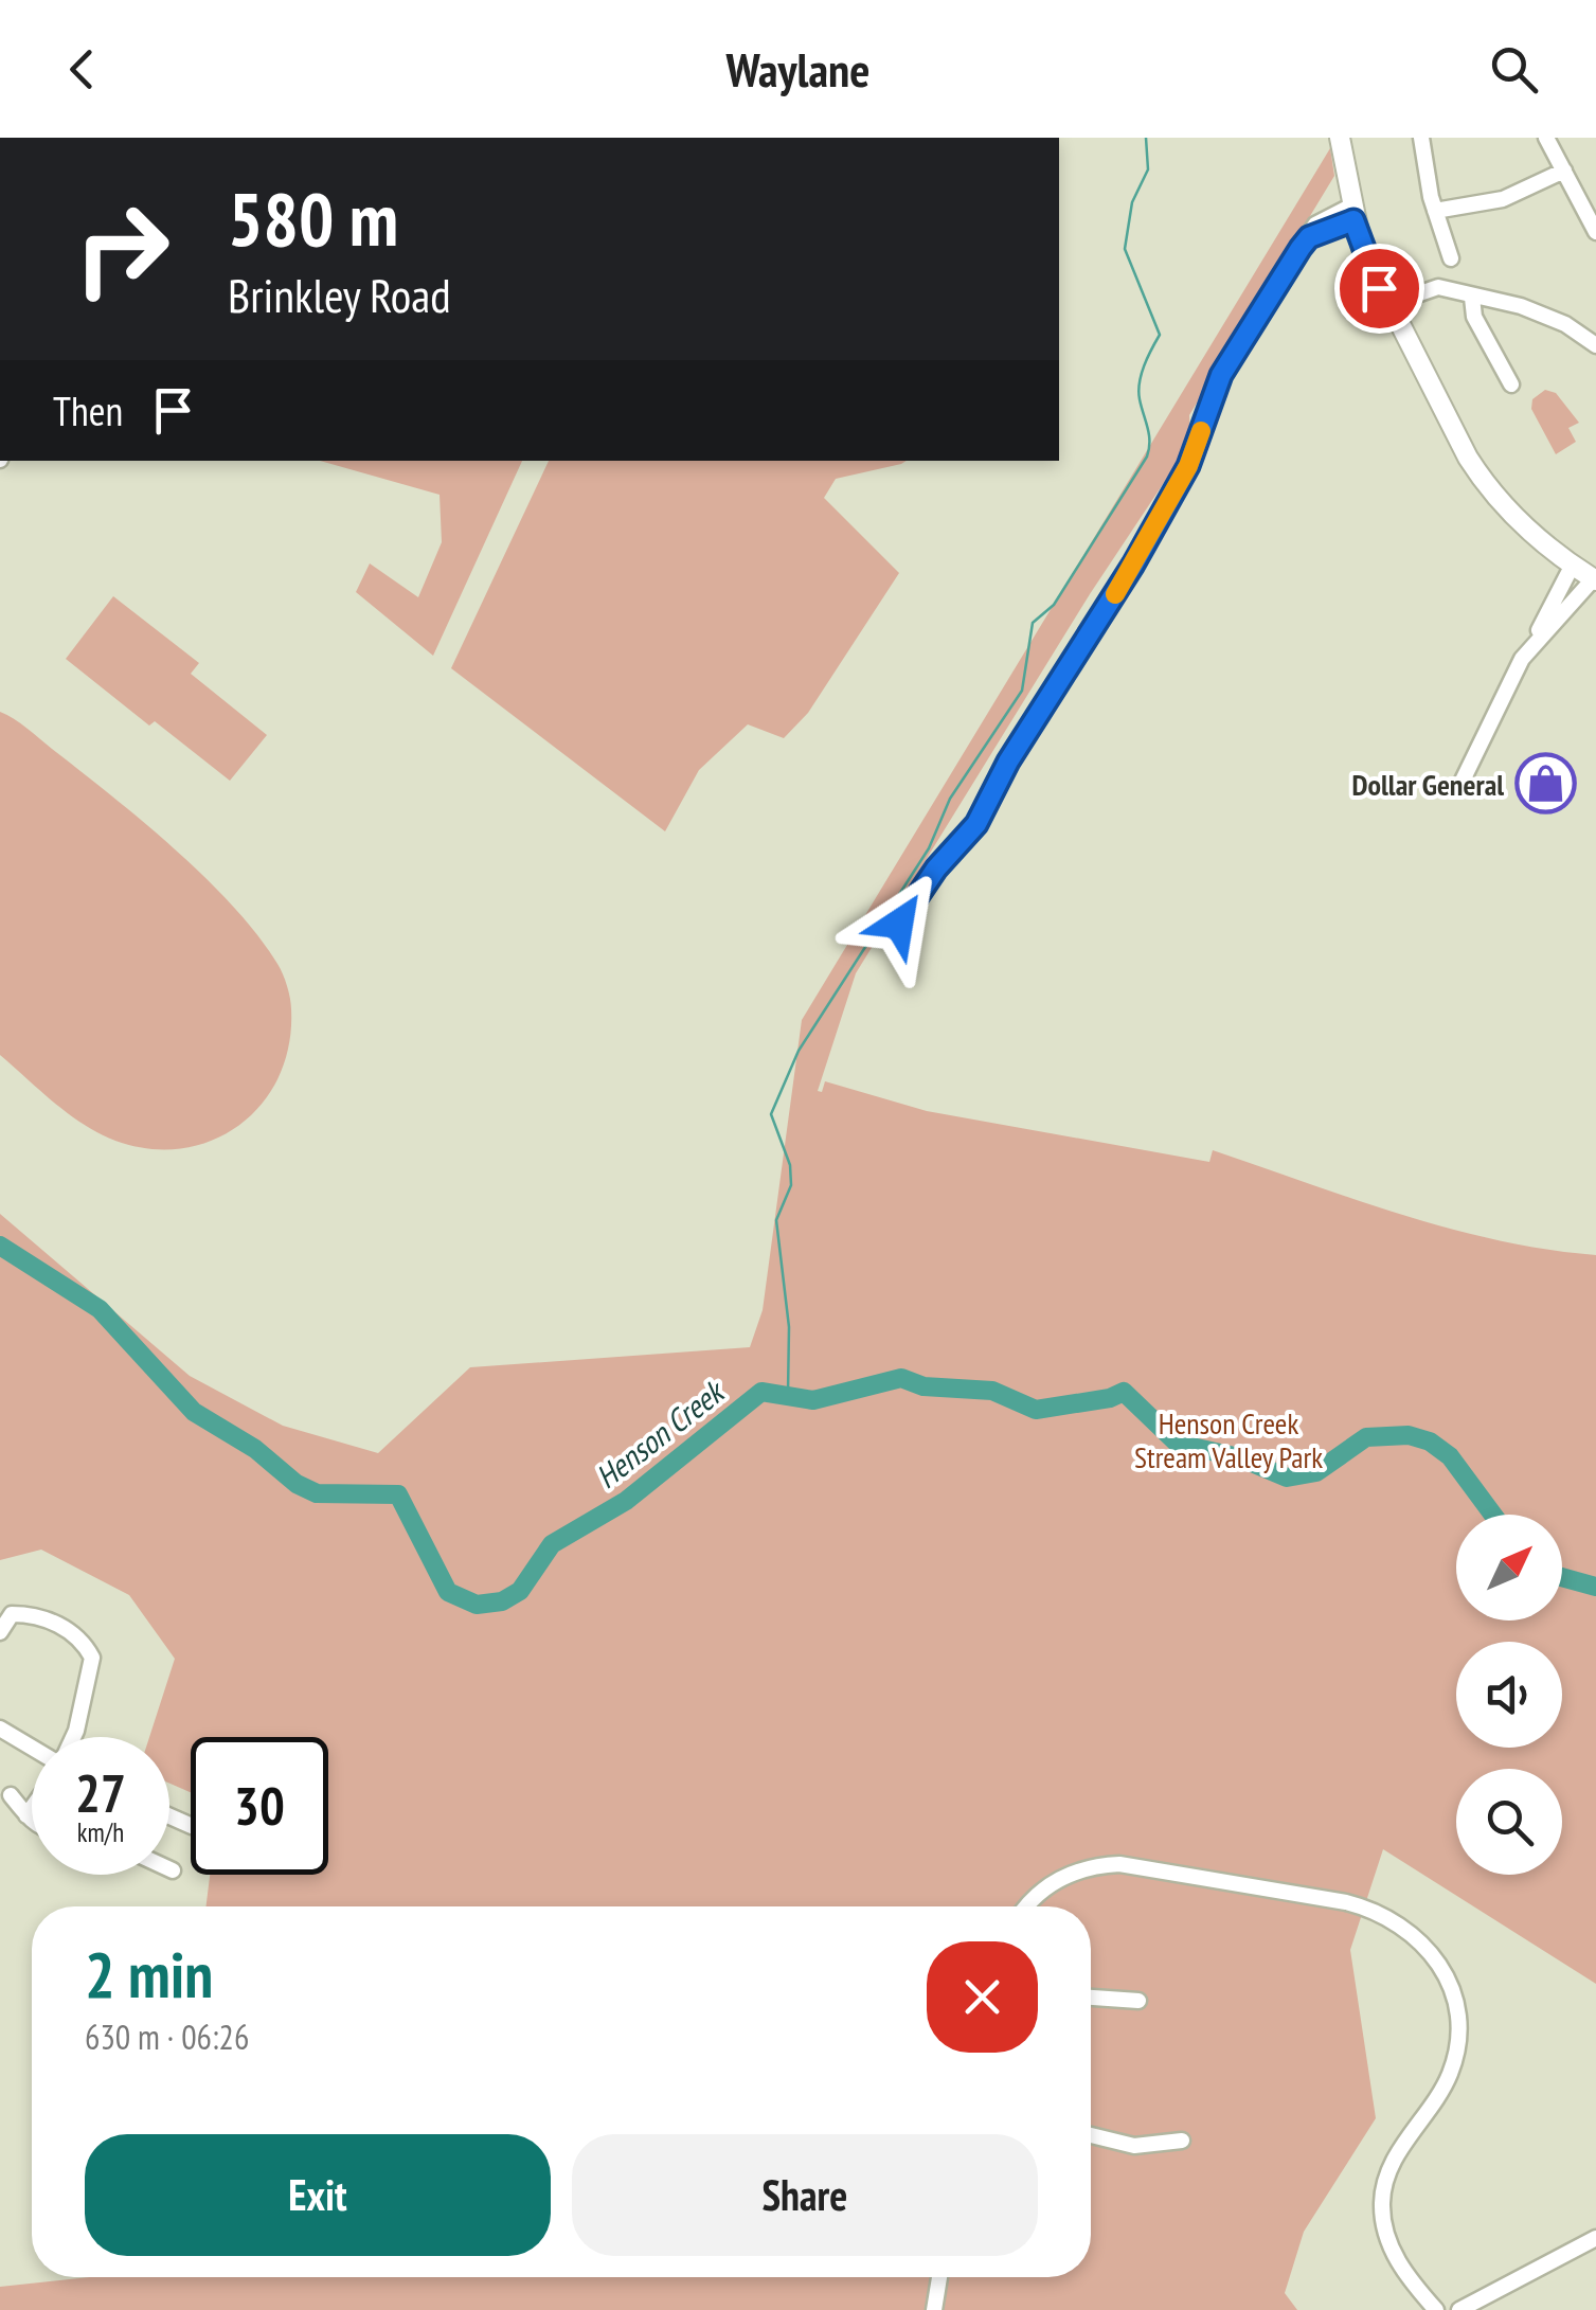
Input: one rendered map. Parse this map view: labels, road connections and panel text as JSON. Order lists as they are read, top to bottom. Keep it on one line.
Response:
{"water":["Henson Creek"],"parks":["Henson Creek Stream Valley Park"],"places":{"shop":["Dollar General"]},"north":"top right","page":{"header":"Waylane","turn":["580 m","Brinkley Road"],"then":"Then","speed":"27 km/h","limit":"30","heading":["2 min","630 m · 06:26"],"buttons":["Exit","Share"]}}
